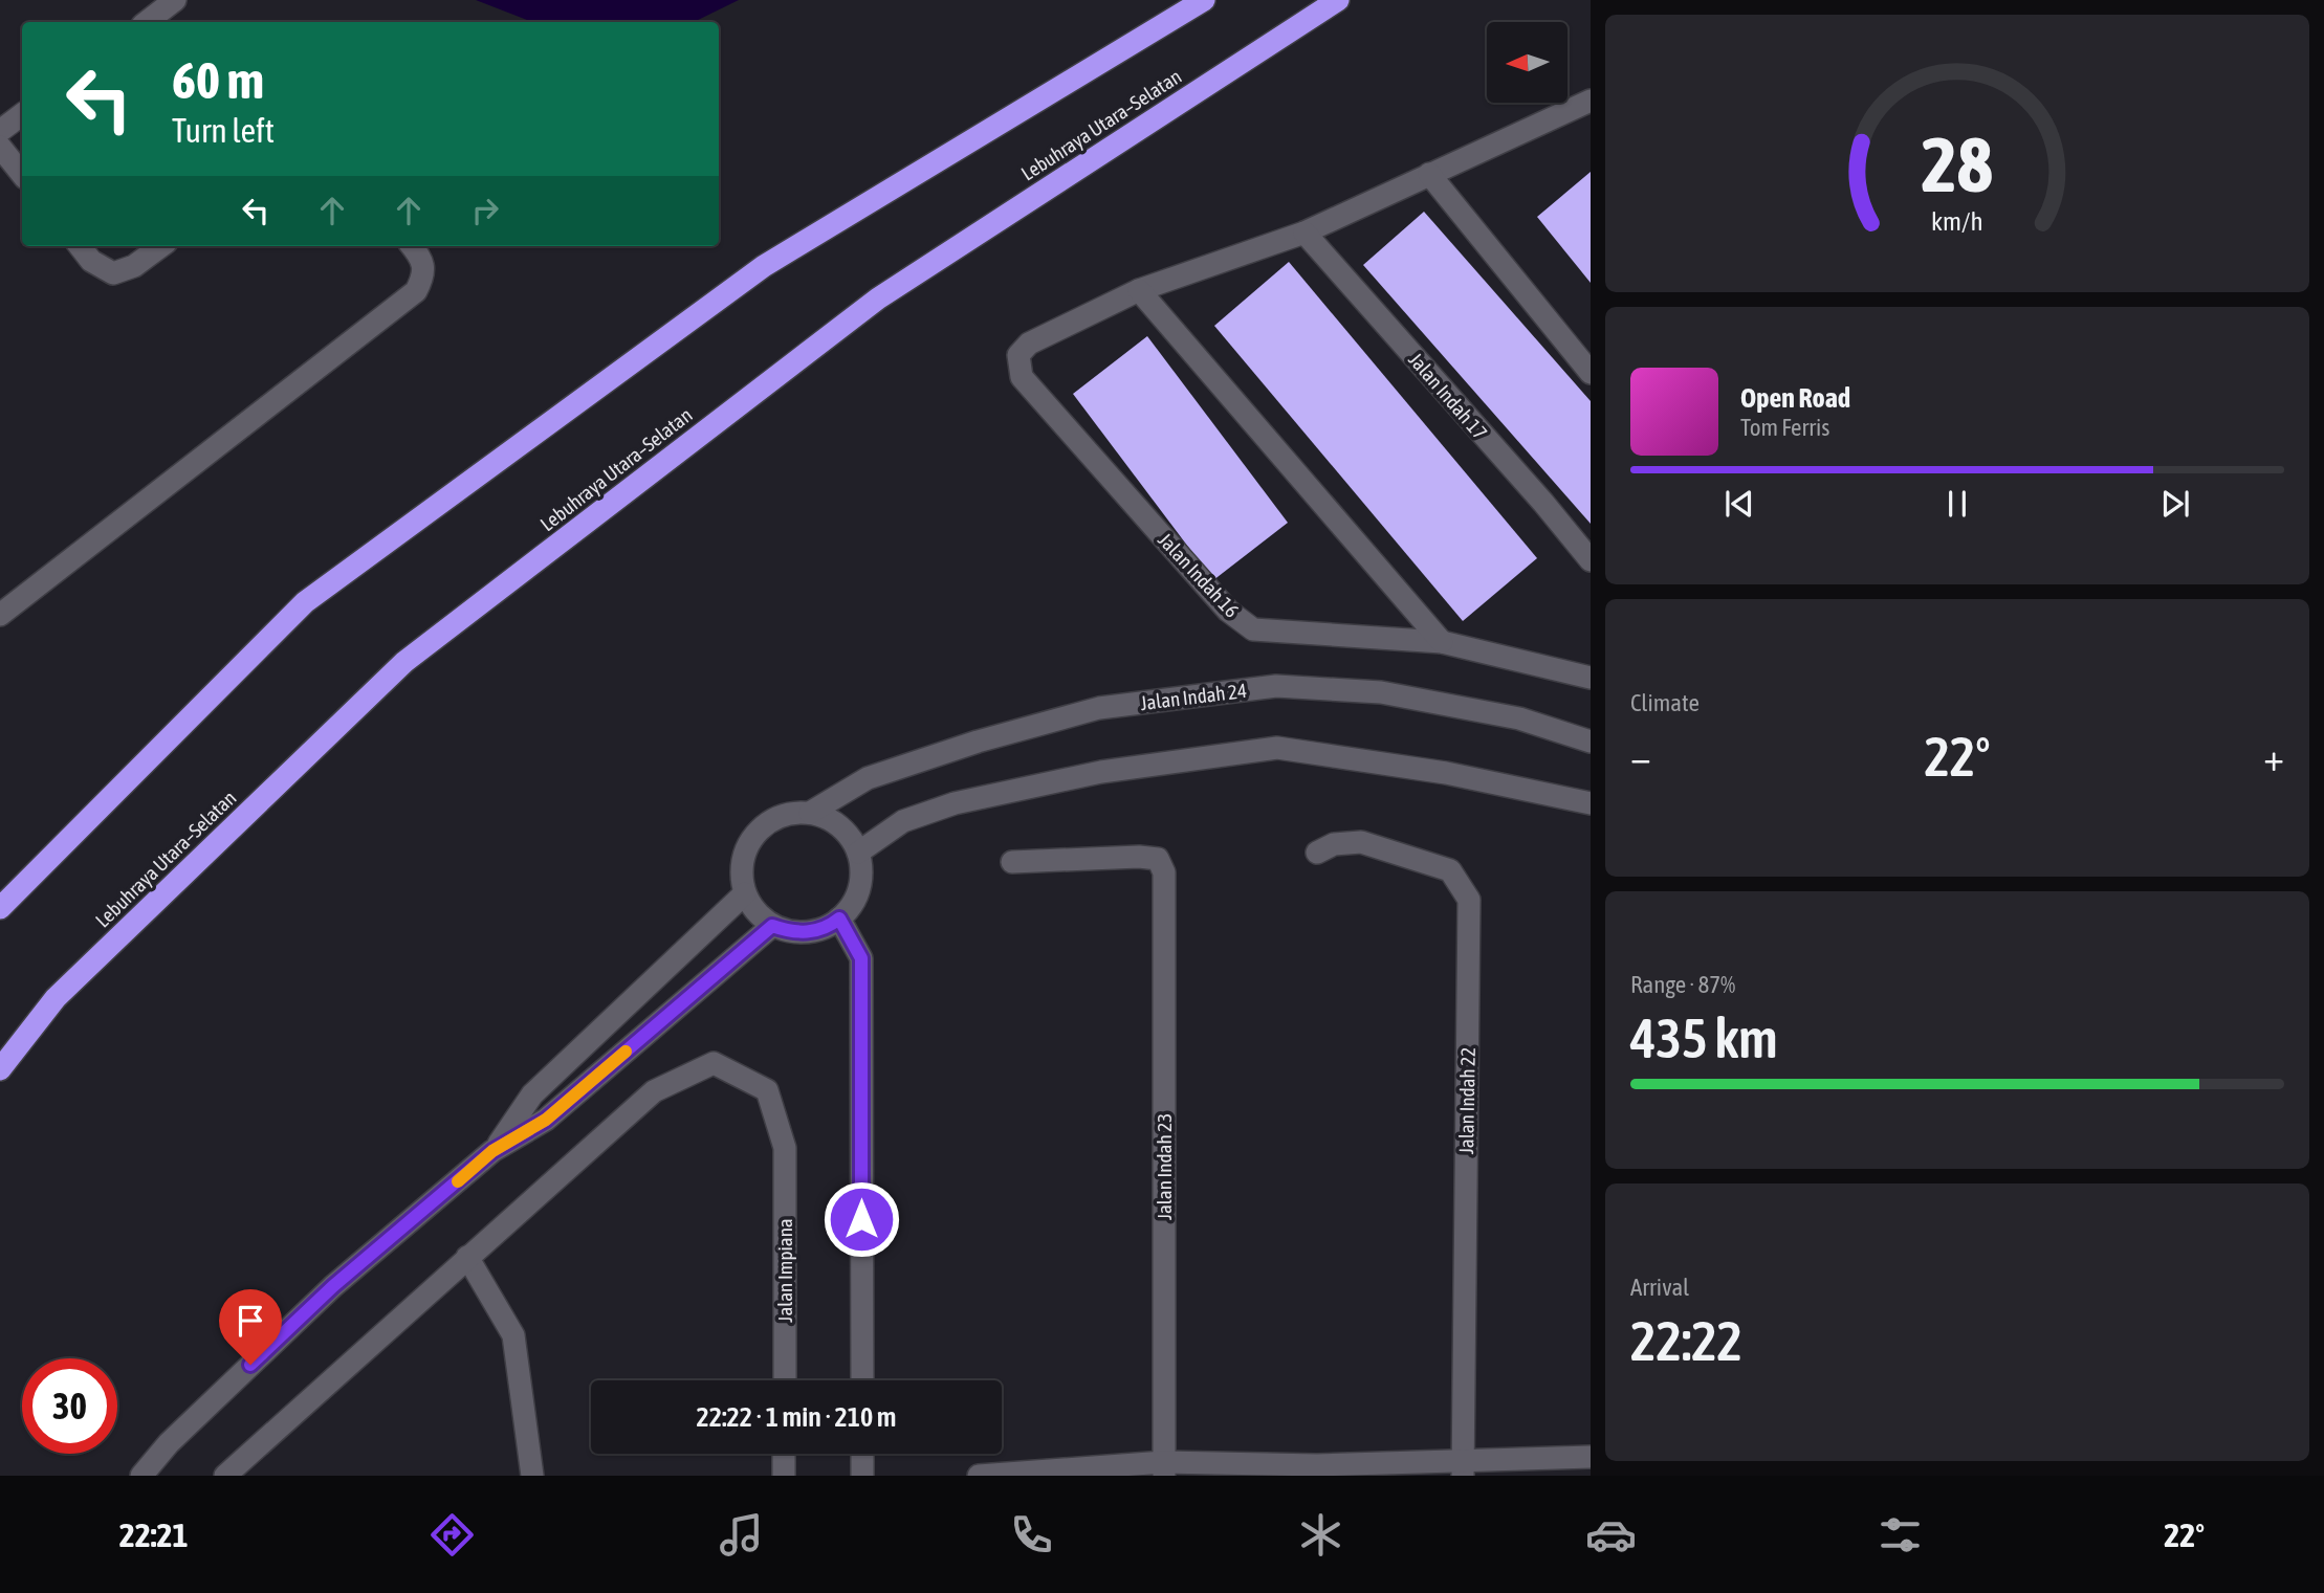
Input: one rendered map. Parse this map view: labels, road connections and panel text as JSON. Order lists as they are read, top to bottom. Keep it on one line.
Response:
{"streets":{"highway":["Lebuhraya Utara–Selatan"],"street":["Jalan Indah 17","Jalan Indah 16","Jalan Indah 24","Jalan Indah 22","Jalan Indah 23","Jalan Impiana"]},"north":"left","page":{"turn":["60 m","Turn left"],"song":["Open Road","Tom Ferris"],"tile":["Climate",["Range · 87%","435 km"],["Arrival","22:22"]],"heat":["−","22°","+"],"limit":"30","trip":"22:22 · 1 min · 210 m","tabs":["22:21","22°"],"gauge":["28","km/h"]}}
